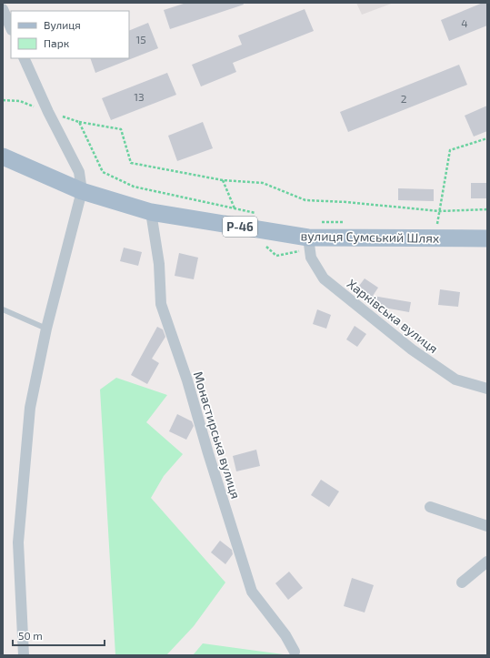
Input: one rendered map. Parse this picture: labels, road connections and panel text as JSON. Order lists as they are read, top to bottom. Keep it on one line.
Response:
{"streets":{"main road":["Р-46","вулиця Сумський Шлях"],"street":["Харківська вулиця","Монастирська вулиця"]},"crossings":[["вулиця Сумський Шлях","Харківська вулиця"],["вулиця Сумський Шлях","Монастирська вулиця"]],"house_numbers":["4","15","13","2"],"legend":["Вулиця","Парк"],"scale_bar":"50 m"}
